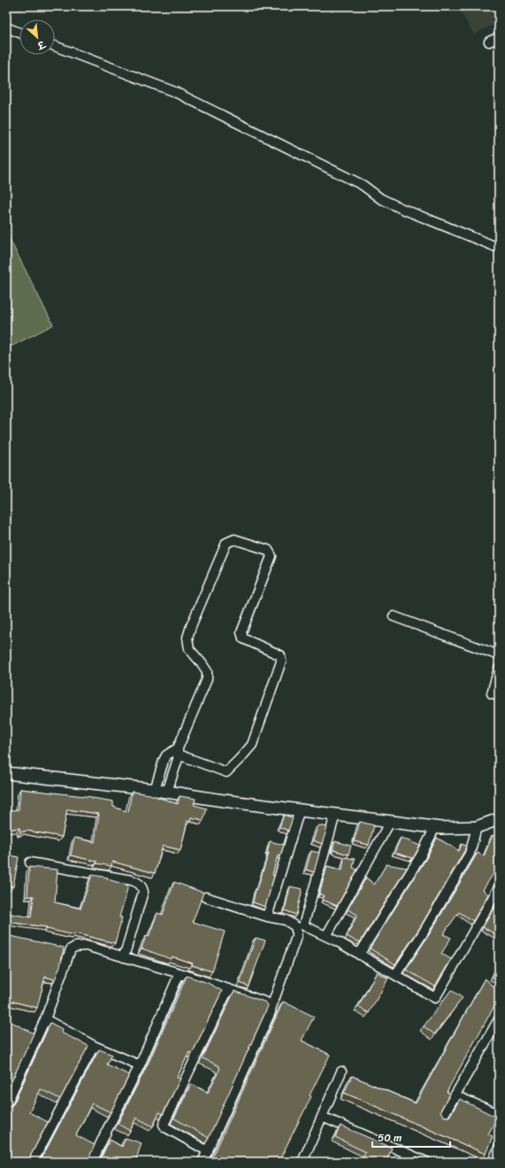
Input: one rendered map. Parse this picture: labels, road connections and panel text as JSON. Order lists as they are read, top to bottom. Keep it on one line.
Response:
{"scale_bar":"50 m","north":"bottom right"}
